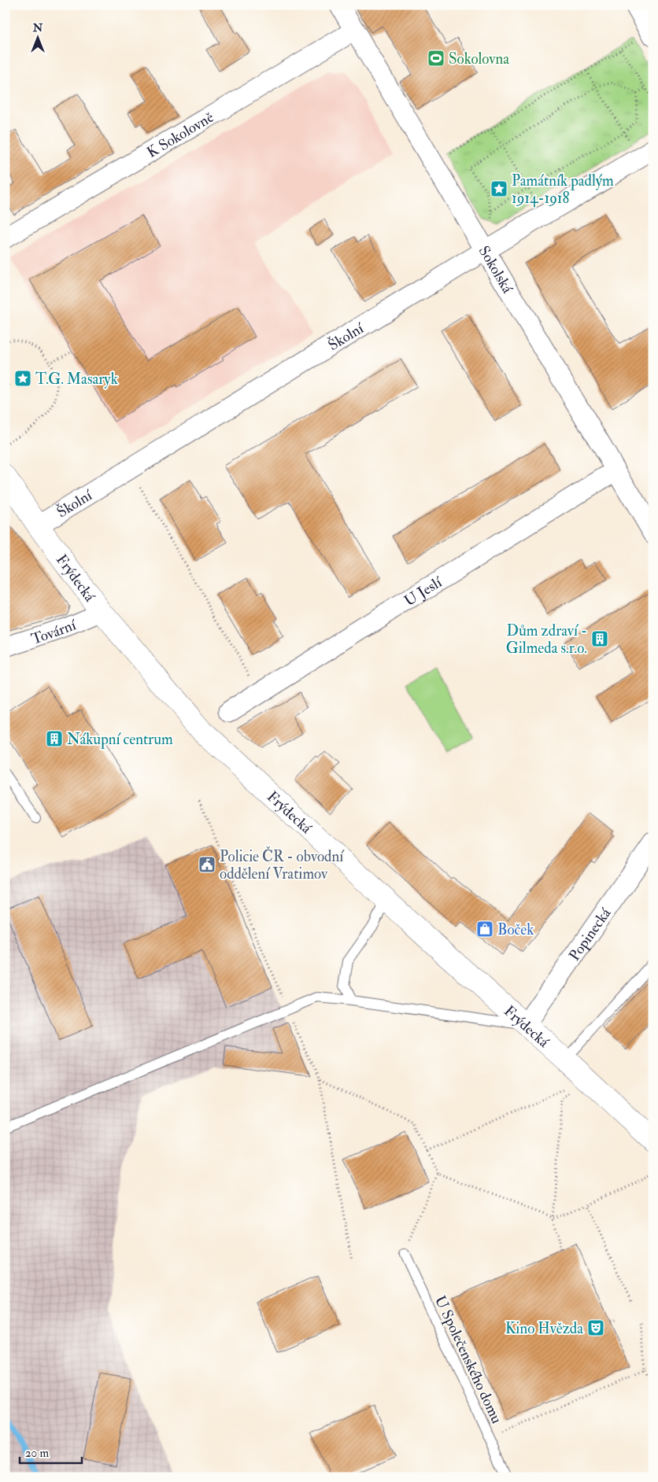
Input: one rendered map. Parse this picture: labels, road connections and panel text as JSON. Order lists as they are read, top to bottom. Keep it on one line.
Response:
{"streets":{"main road":["Frýdecká"],"street":["K Sokolovně","Sokolská","Školní","U Jeslí","Tovární","Popinecká"],"lane":["U Společenského domu"]},"crossings":[["K Sokolovně","Sokolská"],["Sokolská","Školní"],["Sokolská","U Jeslí"],["Školní","Frýdecká"],["Frýdecká","Tovární"],["Frýdecká","Popinecká"]],"places":{"sports":["Sokolovna"],"place":["Památník padlým 1914-1918","T.G. Masaryk"],"building":["Dům zdraví - Gilmeda s.r.o.","Nákupní centrum"],"public building":["Policie ČR - obvodní oddělení Vratimov"],"shop":["Boček"],"theatre":["Kino Hvězda"]},"scale_bar":"20 m","north":"top"}
